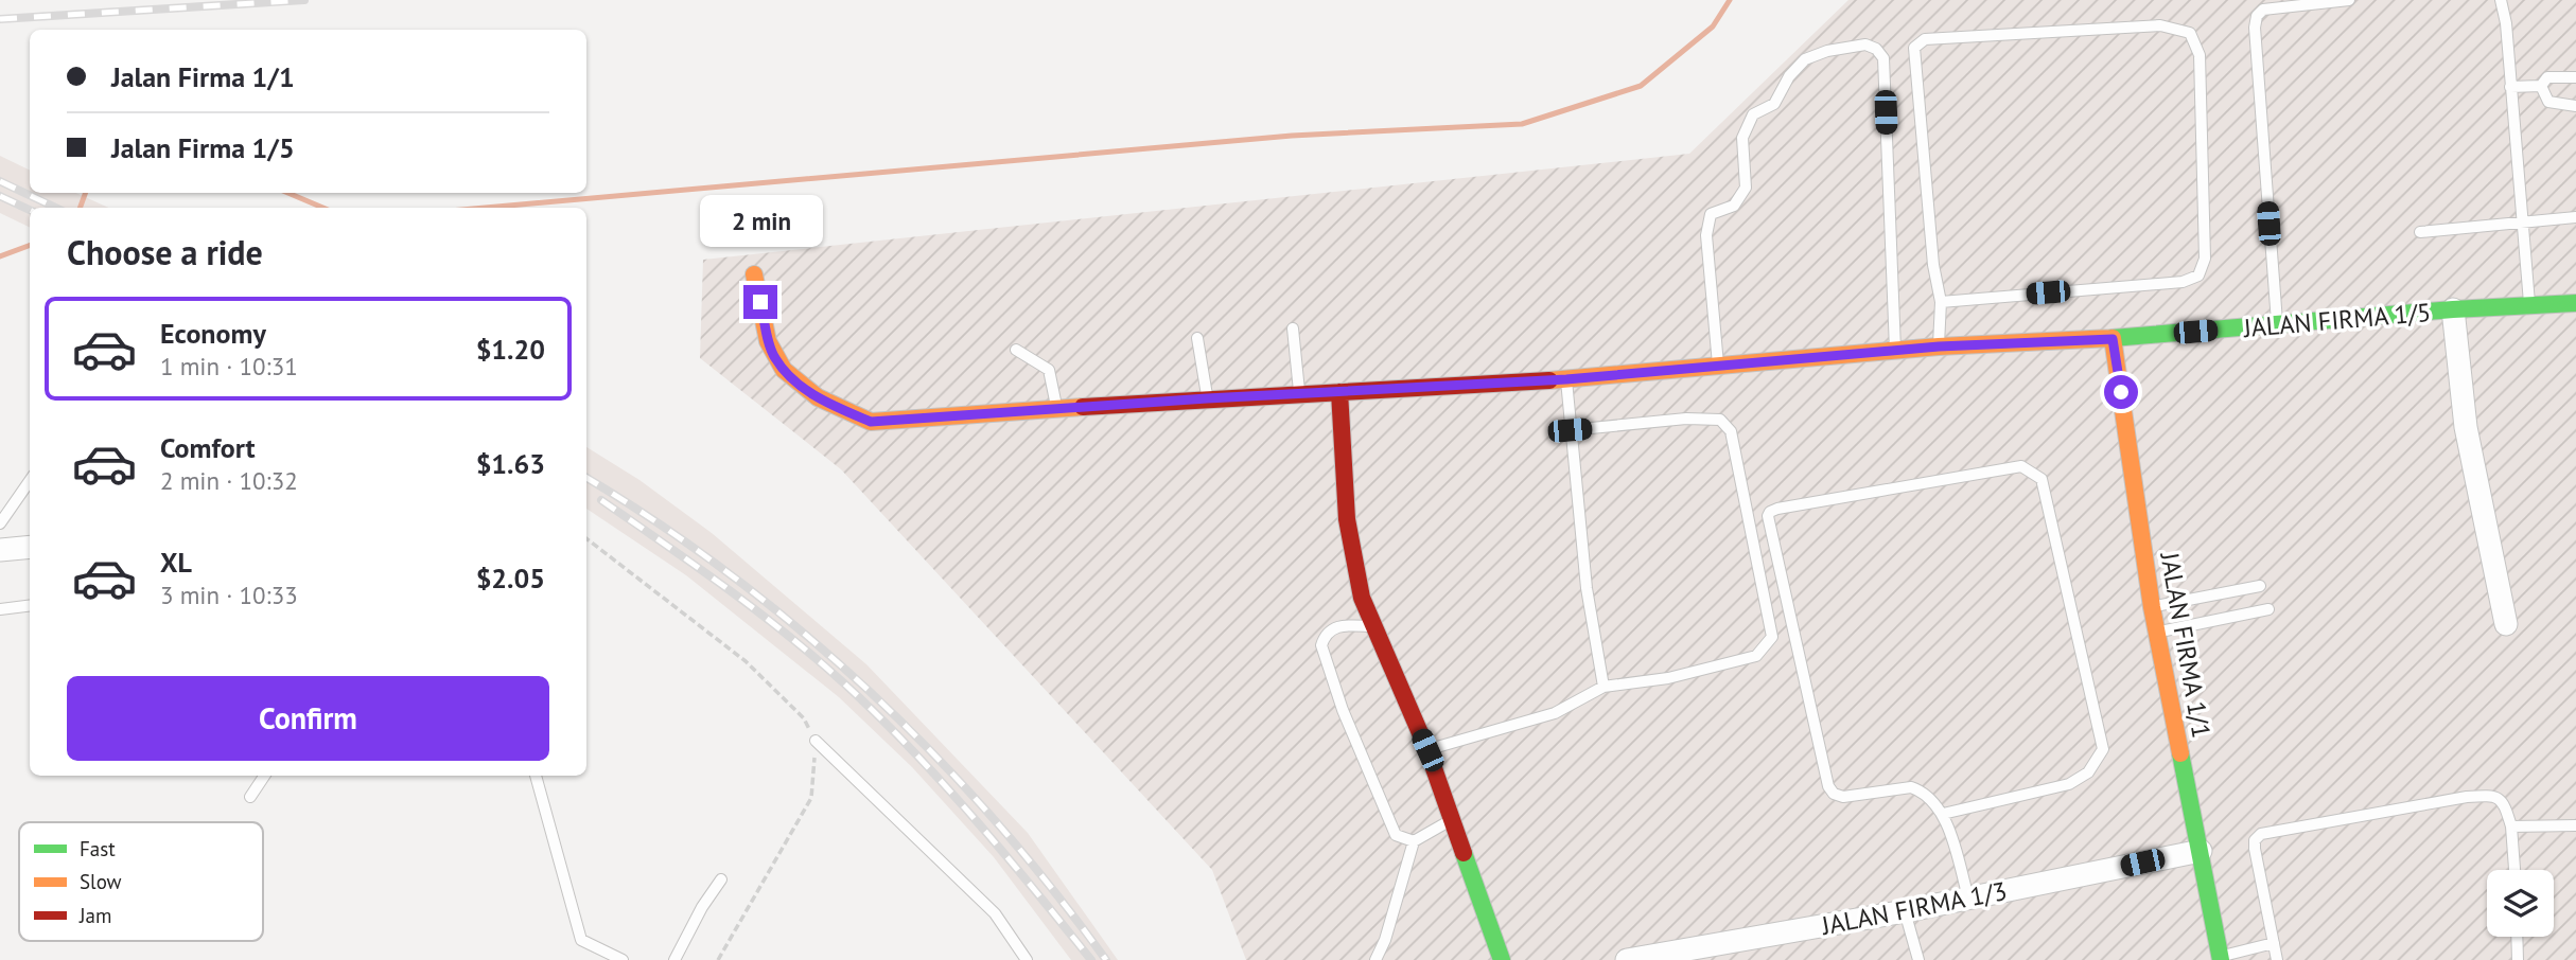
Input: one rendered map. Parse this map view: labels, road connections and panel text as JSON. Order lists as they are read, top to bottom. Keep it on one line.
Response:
{"streets":{"street":["JALAN FIRMA 1/5","JALAN FIRMA 1/1","JALAN FIRMA 1/3"]},"crossings":[["JALAN FIRMA 1/5","JALAN FIRMA 1/1"],["JALAN FIRMA 1/1","JALAN FIRMA 1/3"]],"legend":["Fast","Slow","Jam"],"page":{"banner":["Jalan Firma 1/1","Jalan Firma 1/5"],"bubble":"2 min","heading":"Choose a ride","list":[{"name":"Economy","note":"1 min · 10:31","value":"$1.20"},{"name":"Comfort","note":"2 min · 10:32","value":"$1.63"},{"name":"XL","note":"3 min · 10:33","value":"$2.05"}],"buttons":"Confirm"}}
